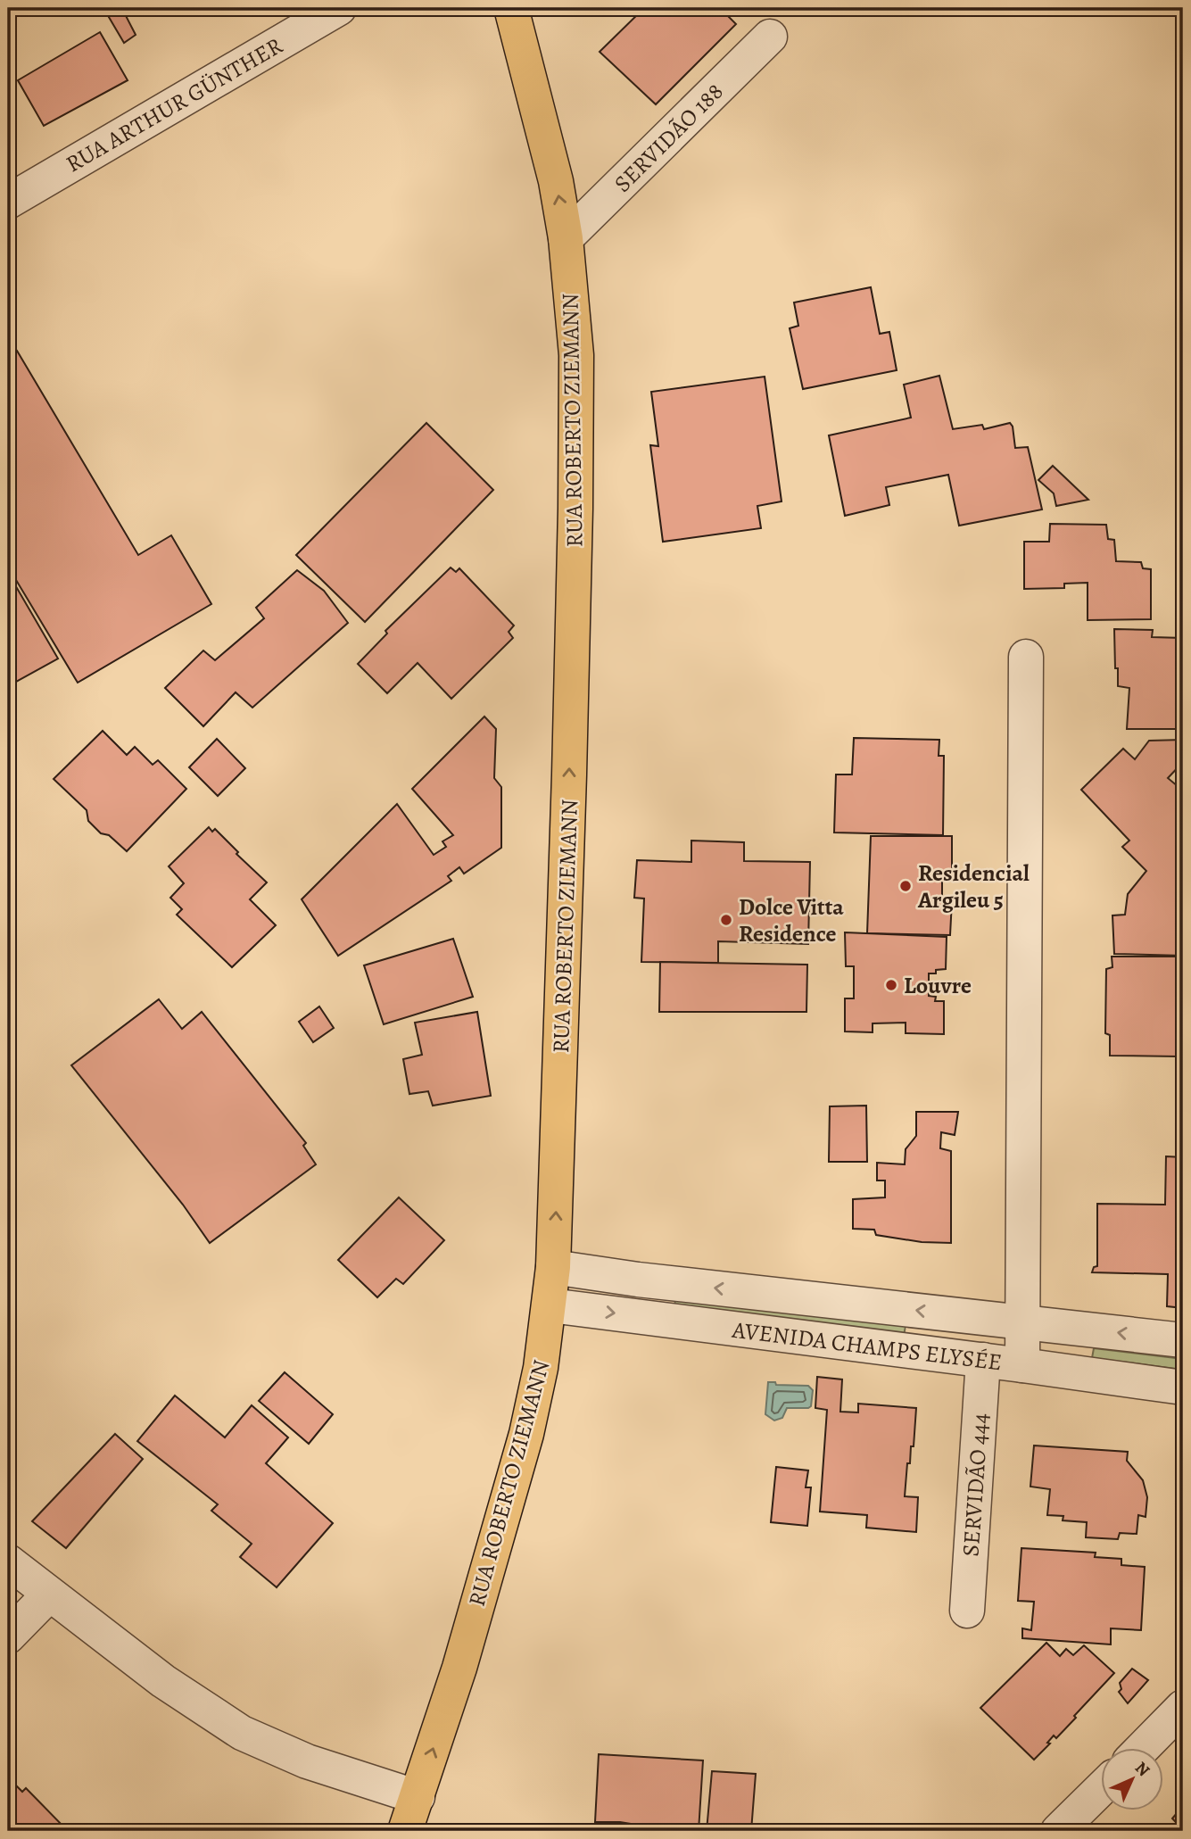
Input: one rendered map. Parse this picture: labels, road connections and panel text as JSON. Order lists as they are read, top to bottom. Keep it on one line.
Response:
{"streets":{"main road":["RUA ROBERTO ZIEMANN"],"street":["RUA ARTHUR GÜNTHER","SERVIDÃO 188","AVENIDA CHAMPS ELYSÉE","SERVIDÃO 444"]},"crossings":[["SERVIDÃO 188","RUA ROBERTO ZIEMANN"],["RUA ROBERTO ZIEMANN","AVENIDA CHAMPS ELYSÉE"],["AVENIDA CHAMPS ELYSÉE","SERVIDÃO 444"]],"one_way":["RUA ROBERTO ZIEMANN"],"places":["Residencial Argileu 5","Dolce Vitta Residence","Louvre"],"north":"top right"}
